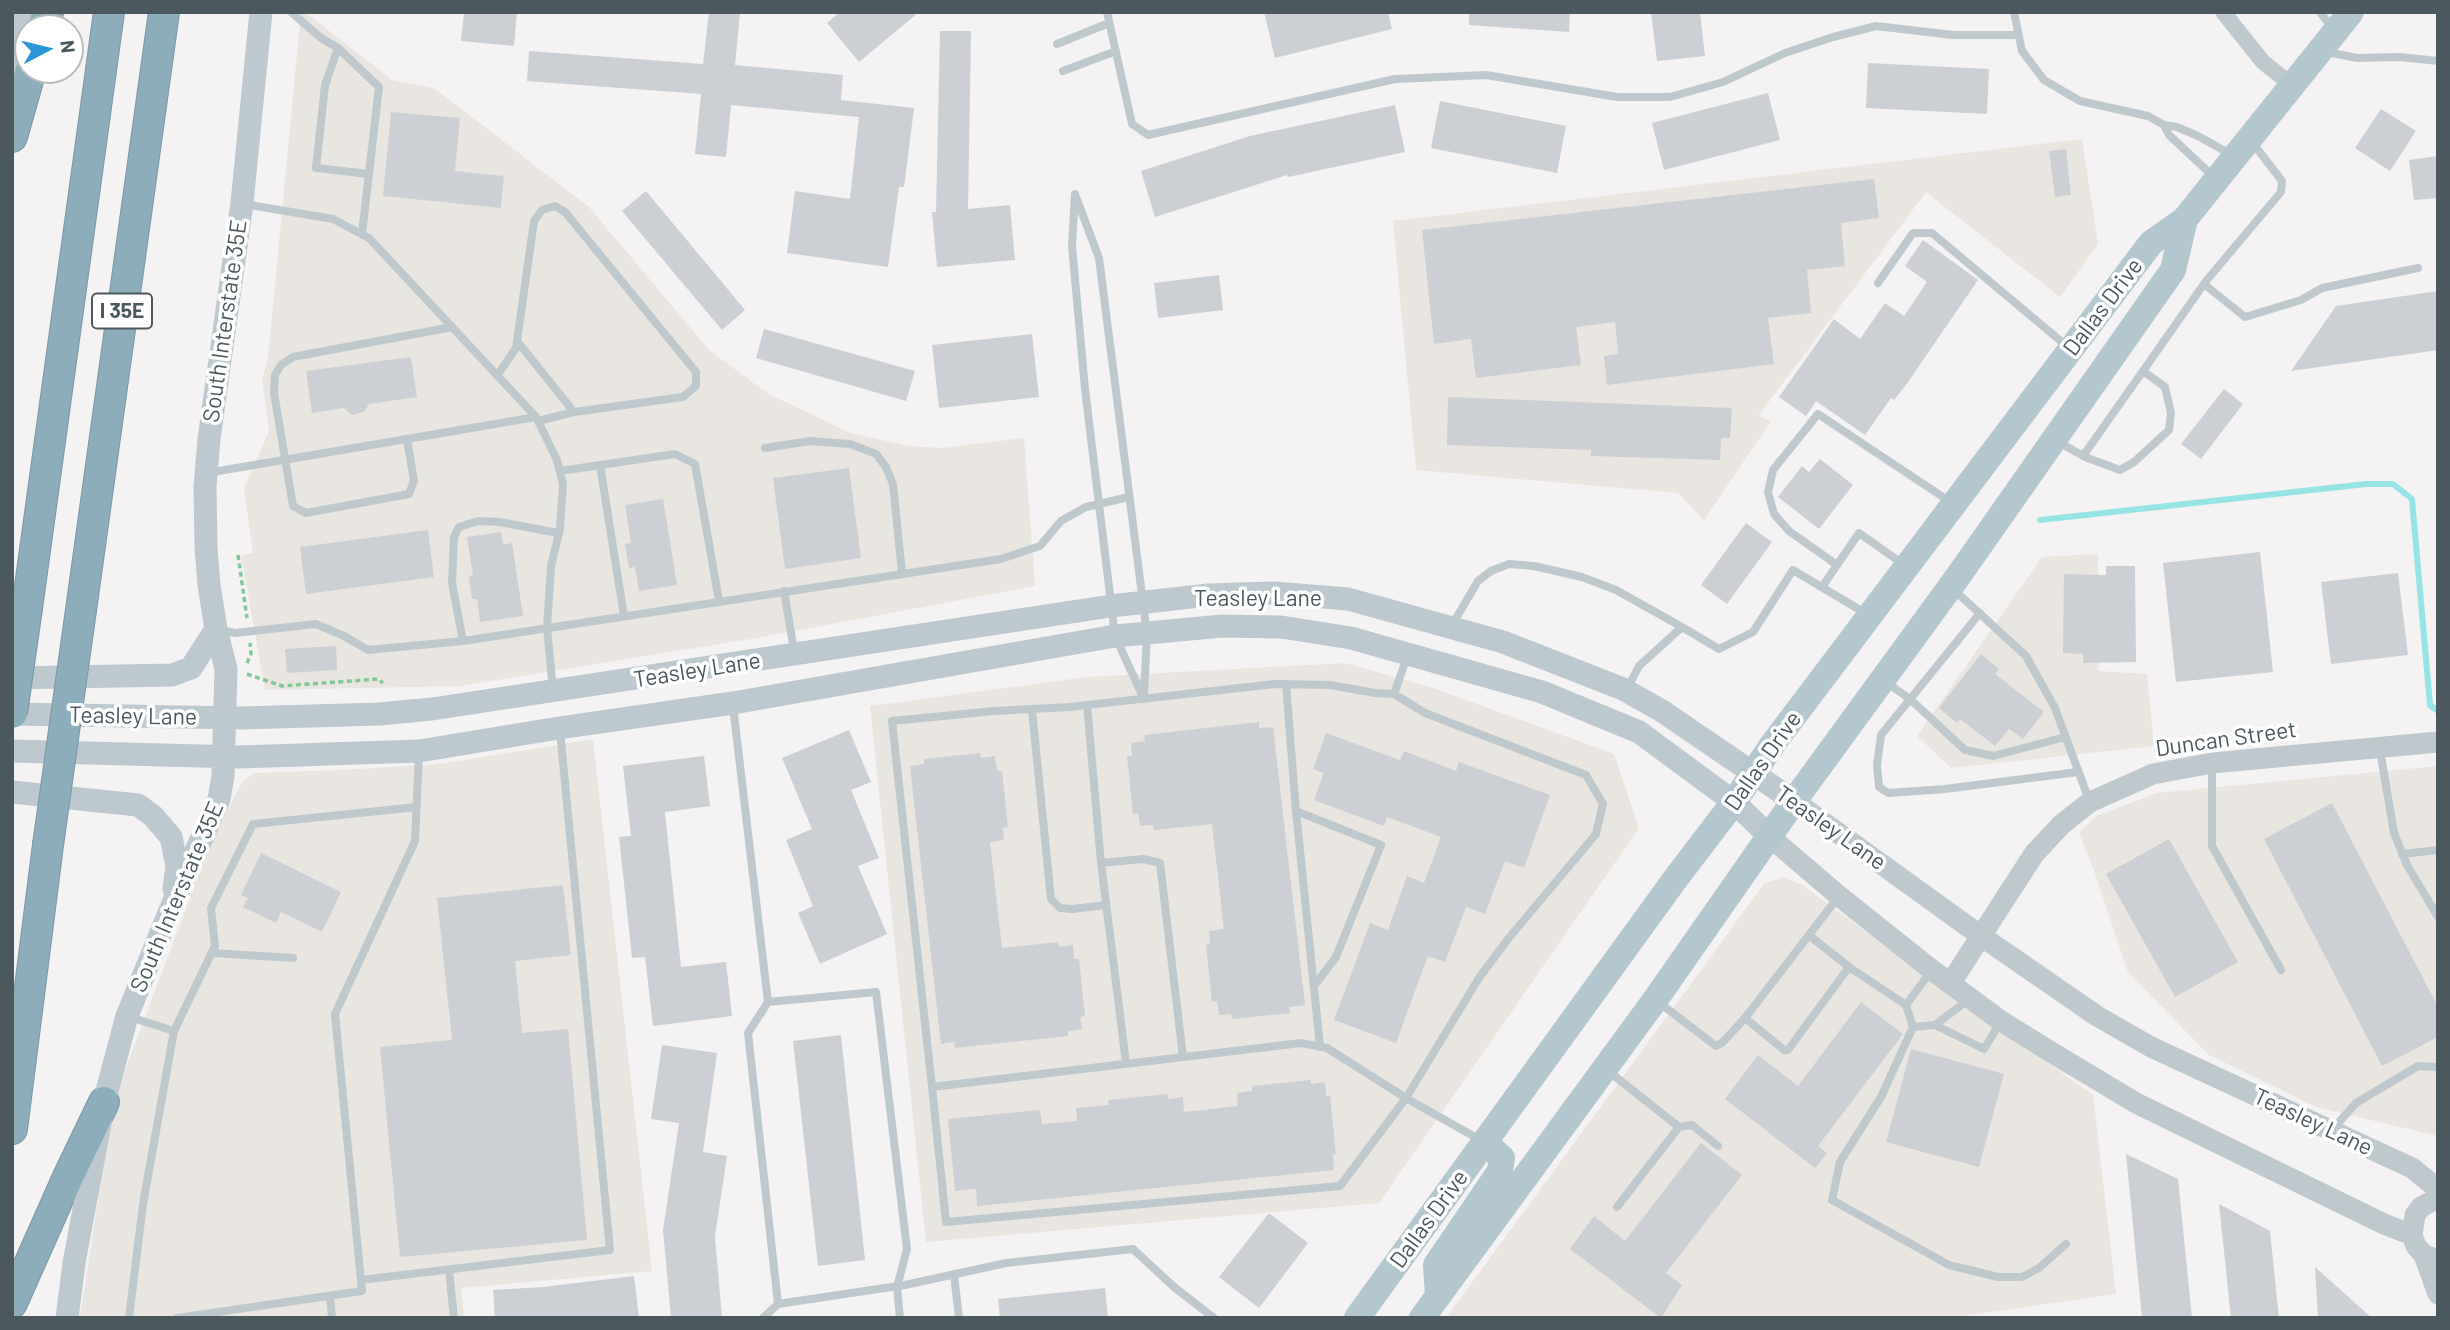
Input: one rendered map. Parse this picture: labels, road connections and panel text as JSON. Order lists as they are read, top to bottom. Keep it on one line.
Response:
{"streets":{"highway":["I 35E"],"main road":["Dallas Drive","South Interstate 35E","Teasley Lane"],"street":["Duncan Street"]},"crossings":[["Dallas Drive","Teasley Lane"],["I 35E","Teasley Lane"],["South Interstate 35E","Teasley Lane"],["Teasley Lane","Duncan Street"]],"north":"right"}
